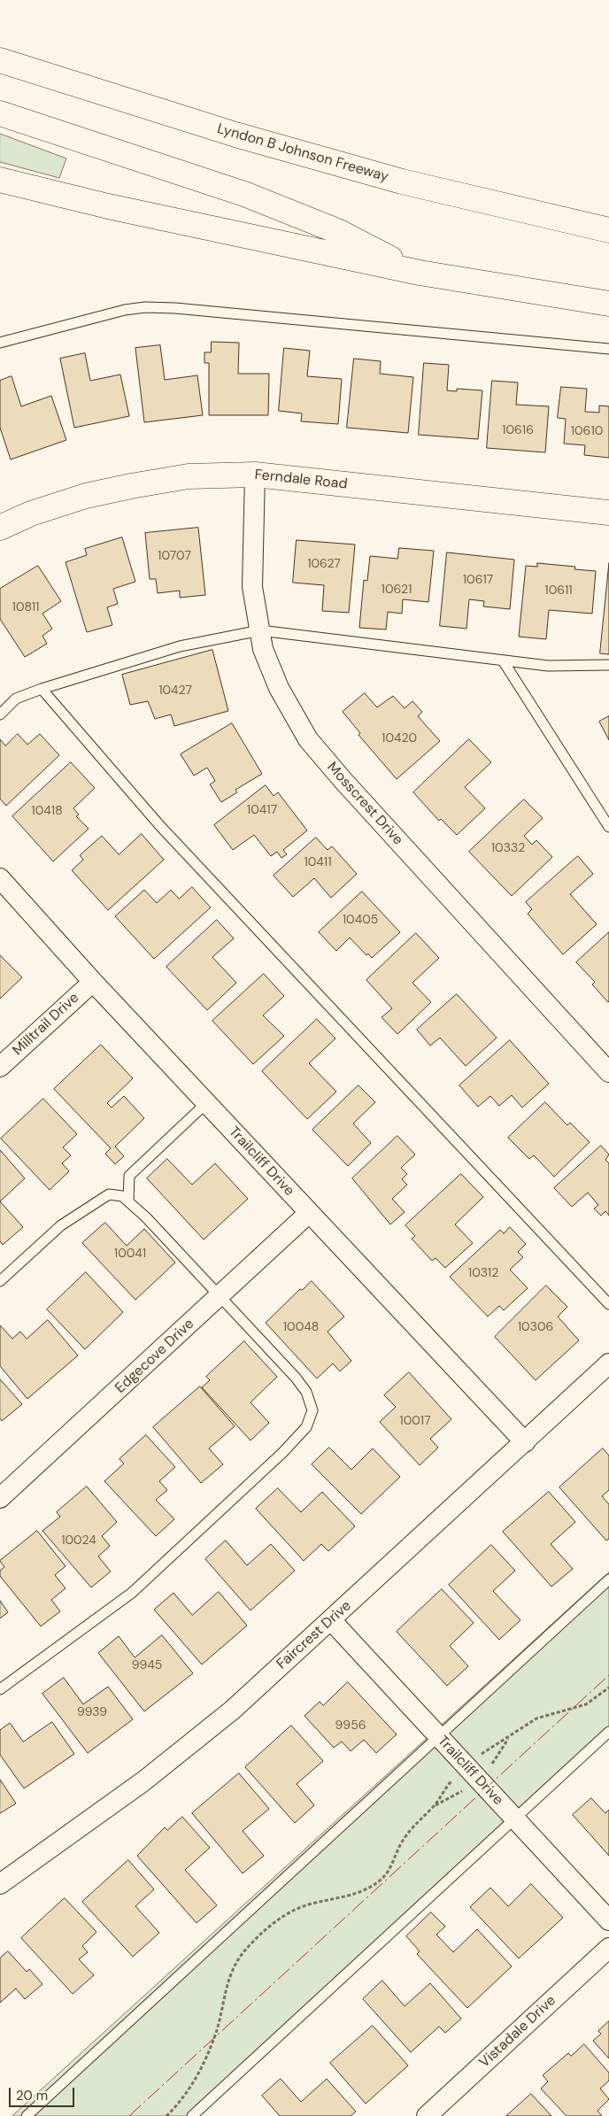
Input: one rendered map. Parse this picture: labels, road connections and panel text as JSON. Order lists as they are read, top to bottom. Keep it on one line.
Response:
{"streets":{"main road":["Lyndon B Johnson Freeway","Ferndale Road"],"street":["Mosscrest Drive","Milltrail Drive","Trailcliff Drive","Edgecove Drive","Faircrest Drive","Vistadale Drive"]},"crossings":[["Ferndale Road","Mosscrest Drive"],["Milltrail Drive","Trailcliff Drive"],["Trailcliff Drive","Edgecove Drive"],["Trailcliff Drive","Faircrest Drive"]],"house_numbers":["10616","10610","10707","10627","10617","10621","10611","10811","10427","10420","10417","10418","10332","10411","10405","10041","10312","10048","10306","10017","10024","9945","9939","9956"],"scale_bar":"20 m"}
